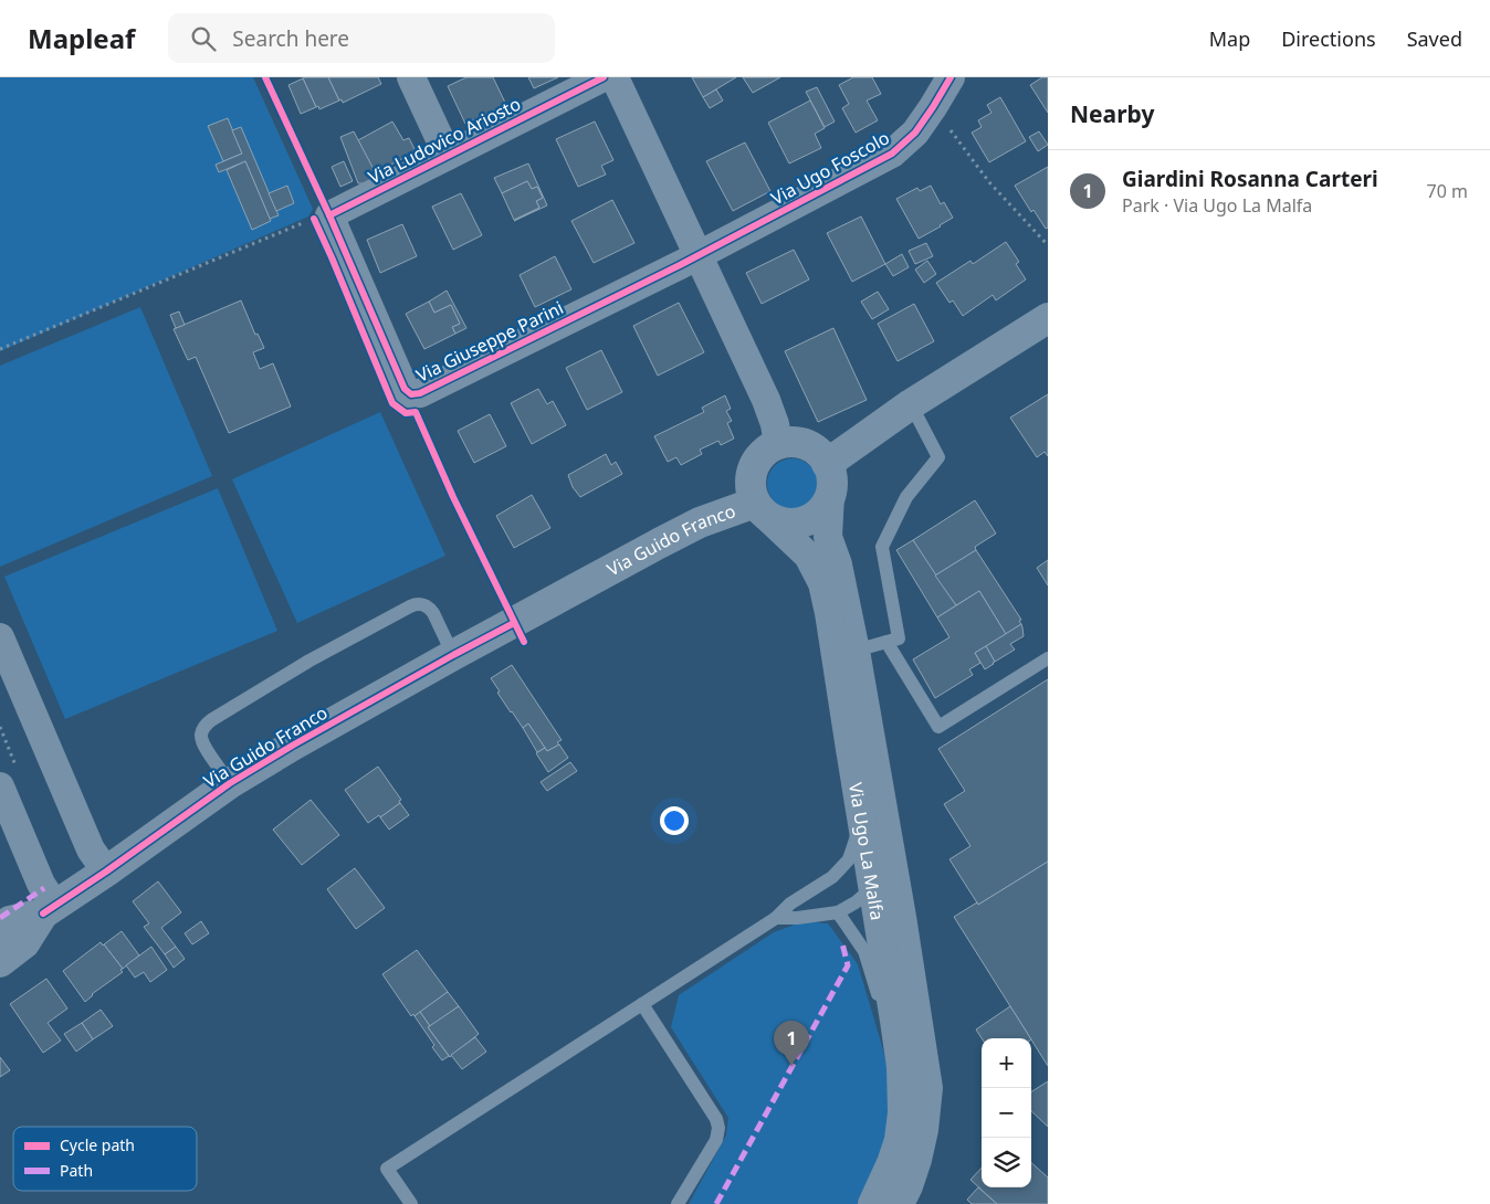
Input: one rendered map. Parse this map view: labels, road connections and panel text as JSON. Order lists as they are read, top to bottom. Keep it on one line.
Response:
{"streets":{"street":["Via Ludovico Ariosto","Via Ugo Foscolo","Via Giuseppe Parini","Via Guido Franco","Via Ugo La Malfa"]},"crossings":[["Via Ludovico Ariosto","Via Giuseppe Parini"],["Via Ugo Foscolo","Via Giuseppe Parini"],["Via Guido Franco","Via Ugo La Malfa"]],"legend":["Cycle path","Path"],"page":{"header":"Mapleaf","search":"Search here","nav":["Map","Directions","Saved"],"heading":"Nearby","list":[{"mark":"1","name":"Giardini Rosanna Carteri","note":"Park · Via Ugo La Malfa","value":"70 m"}],"pins":"1","map_buttons":["+","−"]}}
